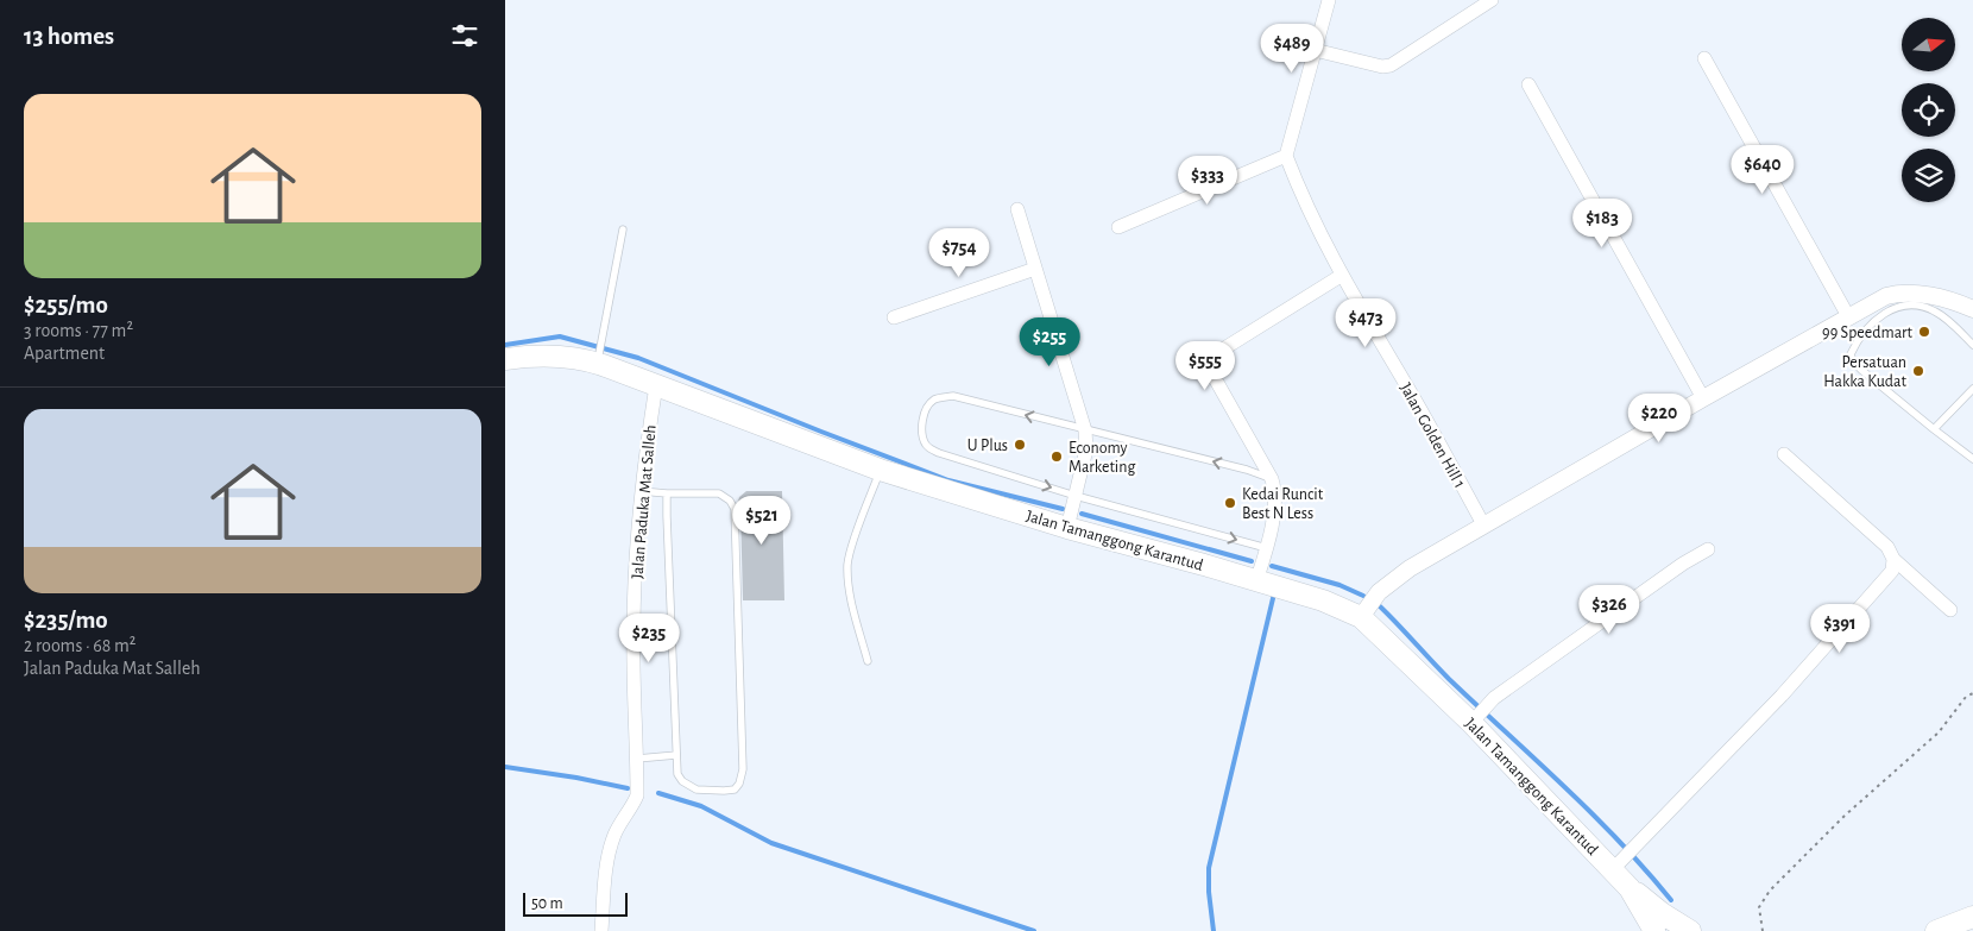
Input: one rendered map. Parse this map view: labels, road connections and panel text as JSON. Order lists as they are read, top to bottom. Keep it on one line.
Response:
{"streets":{"main road":["Jalan Tamanggong Karantud"],"street":["Jalan Golden Hill 1","Jalan Paduka Mat Salleh"]},"crossings":[["Jalan Paduka Mat Salleh","Jalan Tamanggong Karantud"]],"places":["99 Speedmart","Persatuan Hakka Kudat","U Plus","Economy Marketing","Kedai Runcit Best N Less"],"scale_bar":"50 m","north":"right","page":{"heading":"13 homes","price":["$489","$640","$333","$183","$754","$473","$255","$555","$220","$521","$326","$391","$235"],"list":[{"name":"$255/mo","note":"3 rooms · 77 m² · Apartment"},{"name":"$235/mo","note":"2 rooms · 68 m² · Jalan Paduka Mat Salleh"}],"scale":"50 m"}}
